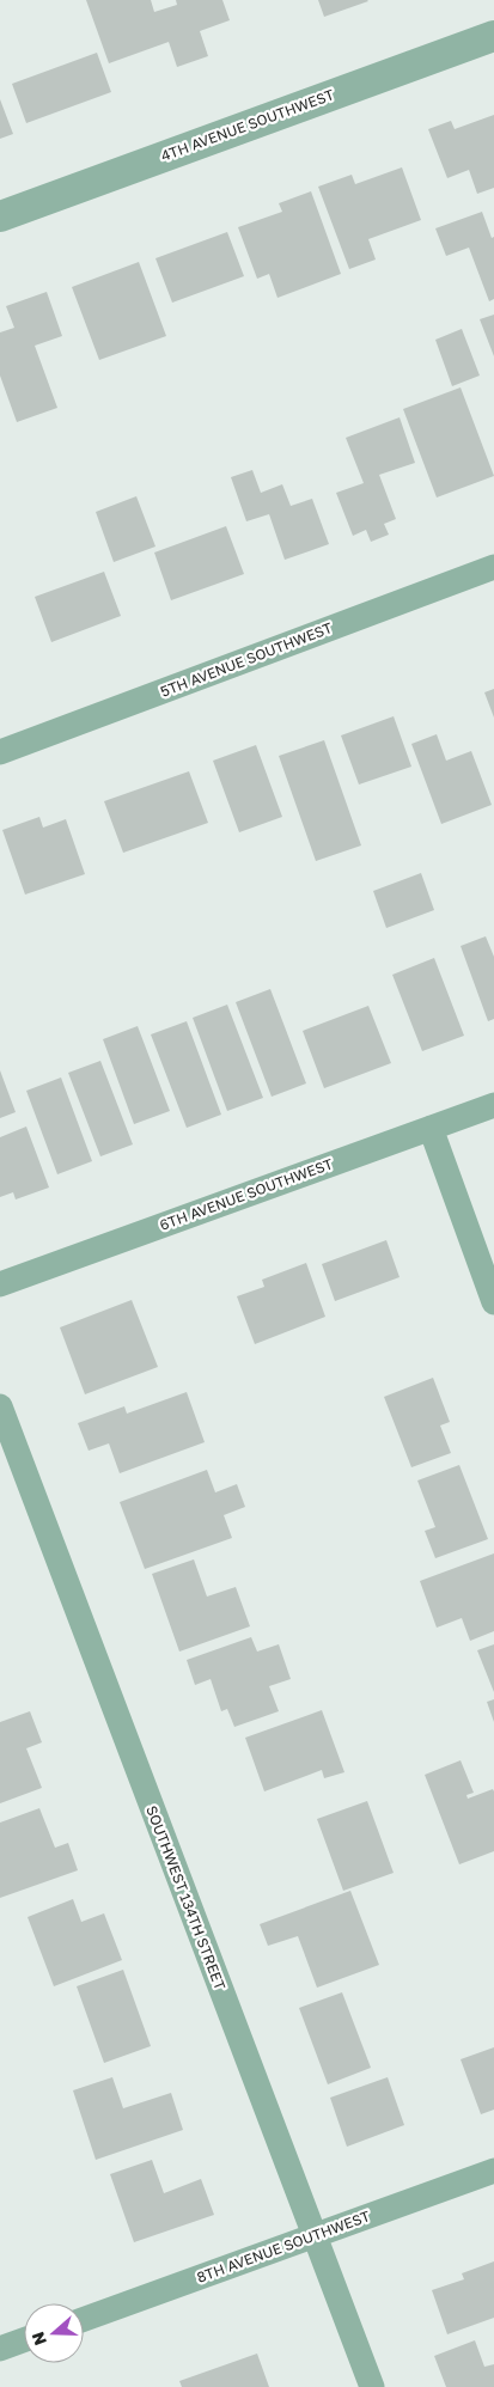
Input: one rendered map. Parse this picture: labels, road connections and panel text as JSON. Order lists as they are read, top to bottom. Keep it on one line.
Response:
{"streets":{"street":["4TH AVENUE SOUTHWEST","5TH AVENUE SOUTHWEST","6TH AVENUE SOUTHWEST","SOUTHWEST 134TH STREET","8TH AVENUE SOUTHWEST"]},"crossings":[["SOUTHWEST 134TH STREET","8TH AVENUE SOUTHWEST"]],"north":"left"}
